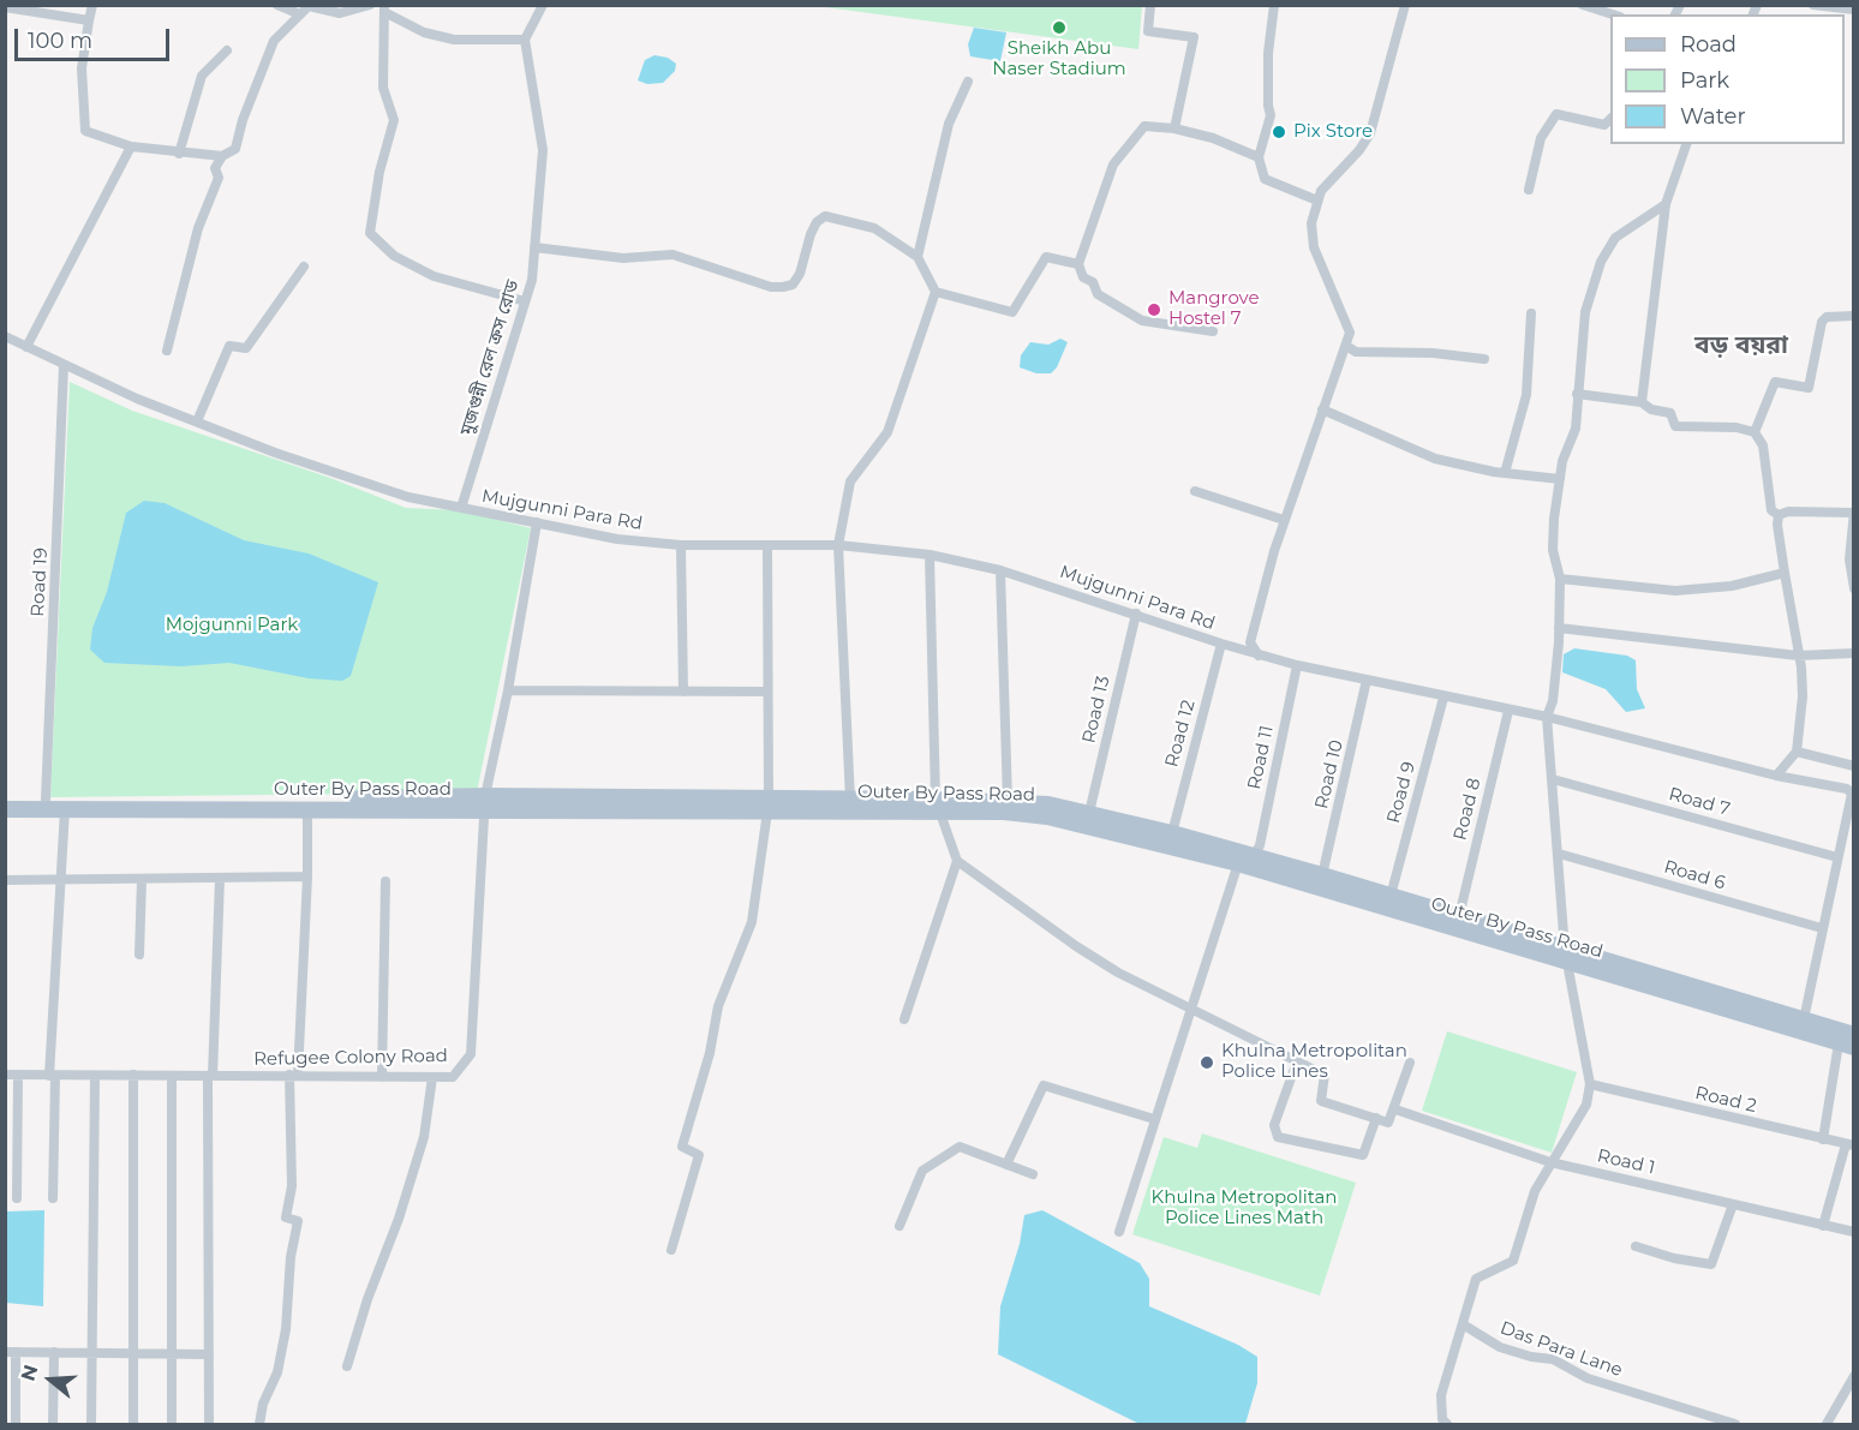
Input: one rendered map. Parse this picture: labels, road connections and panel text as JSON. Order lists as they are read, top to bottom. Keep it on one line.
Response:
{"streets":{"main road":["Outer By Pass Road"],"street":["মুজগুন্নী রেল ক্রস রোড","Mujgunni Para Rd","Road 19","Road 13","Road 12","Road 11","Road 10","Road 9","Road 7","Road 8","Road 6","Refugee Colony Road","Road 2","Road 1","Das Para Lane"]},"crossings":[["মুজগুন্নী রেল ক্রস রোড","Mujgunni Para Rd"],["Mujgunni Para Rd","Road 19"],["Mujgunni Para Rd","Road 13"],["Mujgunni Para Rd","Road 12"],["Mujgunni Para Rd","Road 11"],["Mujgunni Para Rd","Road 10"],["Mujgunni Para Rd","Road 9"],["Mujgunni Para Rd","Road 7"],["Mujgunni Para Rd","Road 8"],["Road 19","Outer By Pass Road"],["Road 13","Outer By Pass Road"],["Road 12","Outer By Pass Road"],["Road 11","Outer By Pass Road"],["Road 10","Outer By Pass Road"],["Outer By Pass Road","Road 9"],["Outer By Pass Road","Road 8"],["Outer By Pass Road","Refugee Colony Road"]],"districts":["বড় বয়রা"],"parks":["Mojgunni Park","Khulna Metropolitan Police Lines Math"],"places":["Sheikh Abu Naser Stadium","Pix Store","Mangrove Hostel 7","Khulna Metropolitan Police Lines"],"legend":["Road","Park","Water"],"scale_bar":"100 m","north":"left"}
